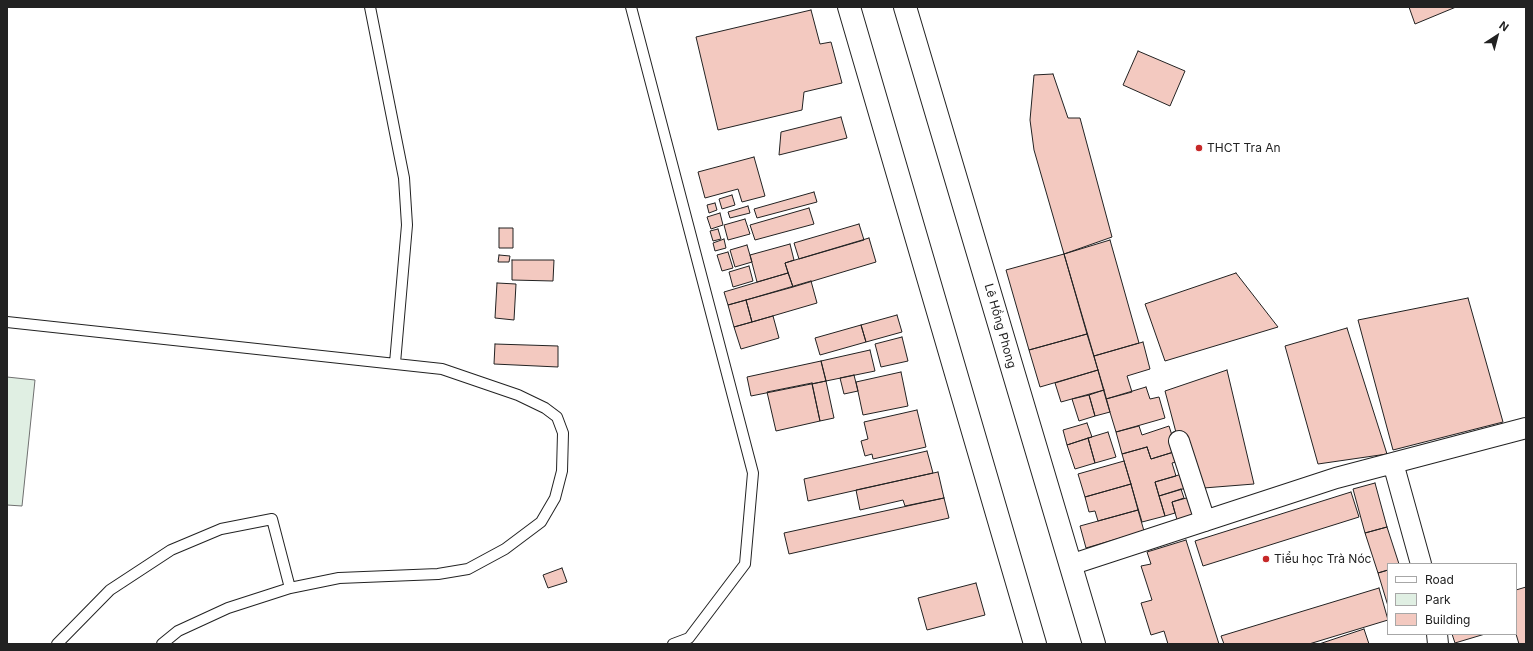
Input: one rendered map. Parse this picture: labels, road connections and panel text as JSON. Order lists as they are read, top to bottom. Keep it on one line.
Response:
{"streets":{"highway":["Lê Hồng Phong"]},"places":["THCT Tra An","Tiểu học Trà Nóc"],"legend":["Road","Park","Building"],"north":"top right"}
